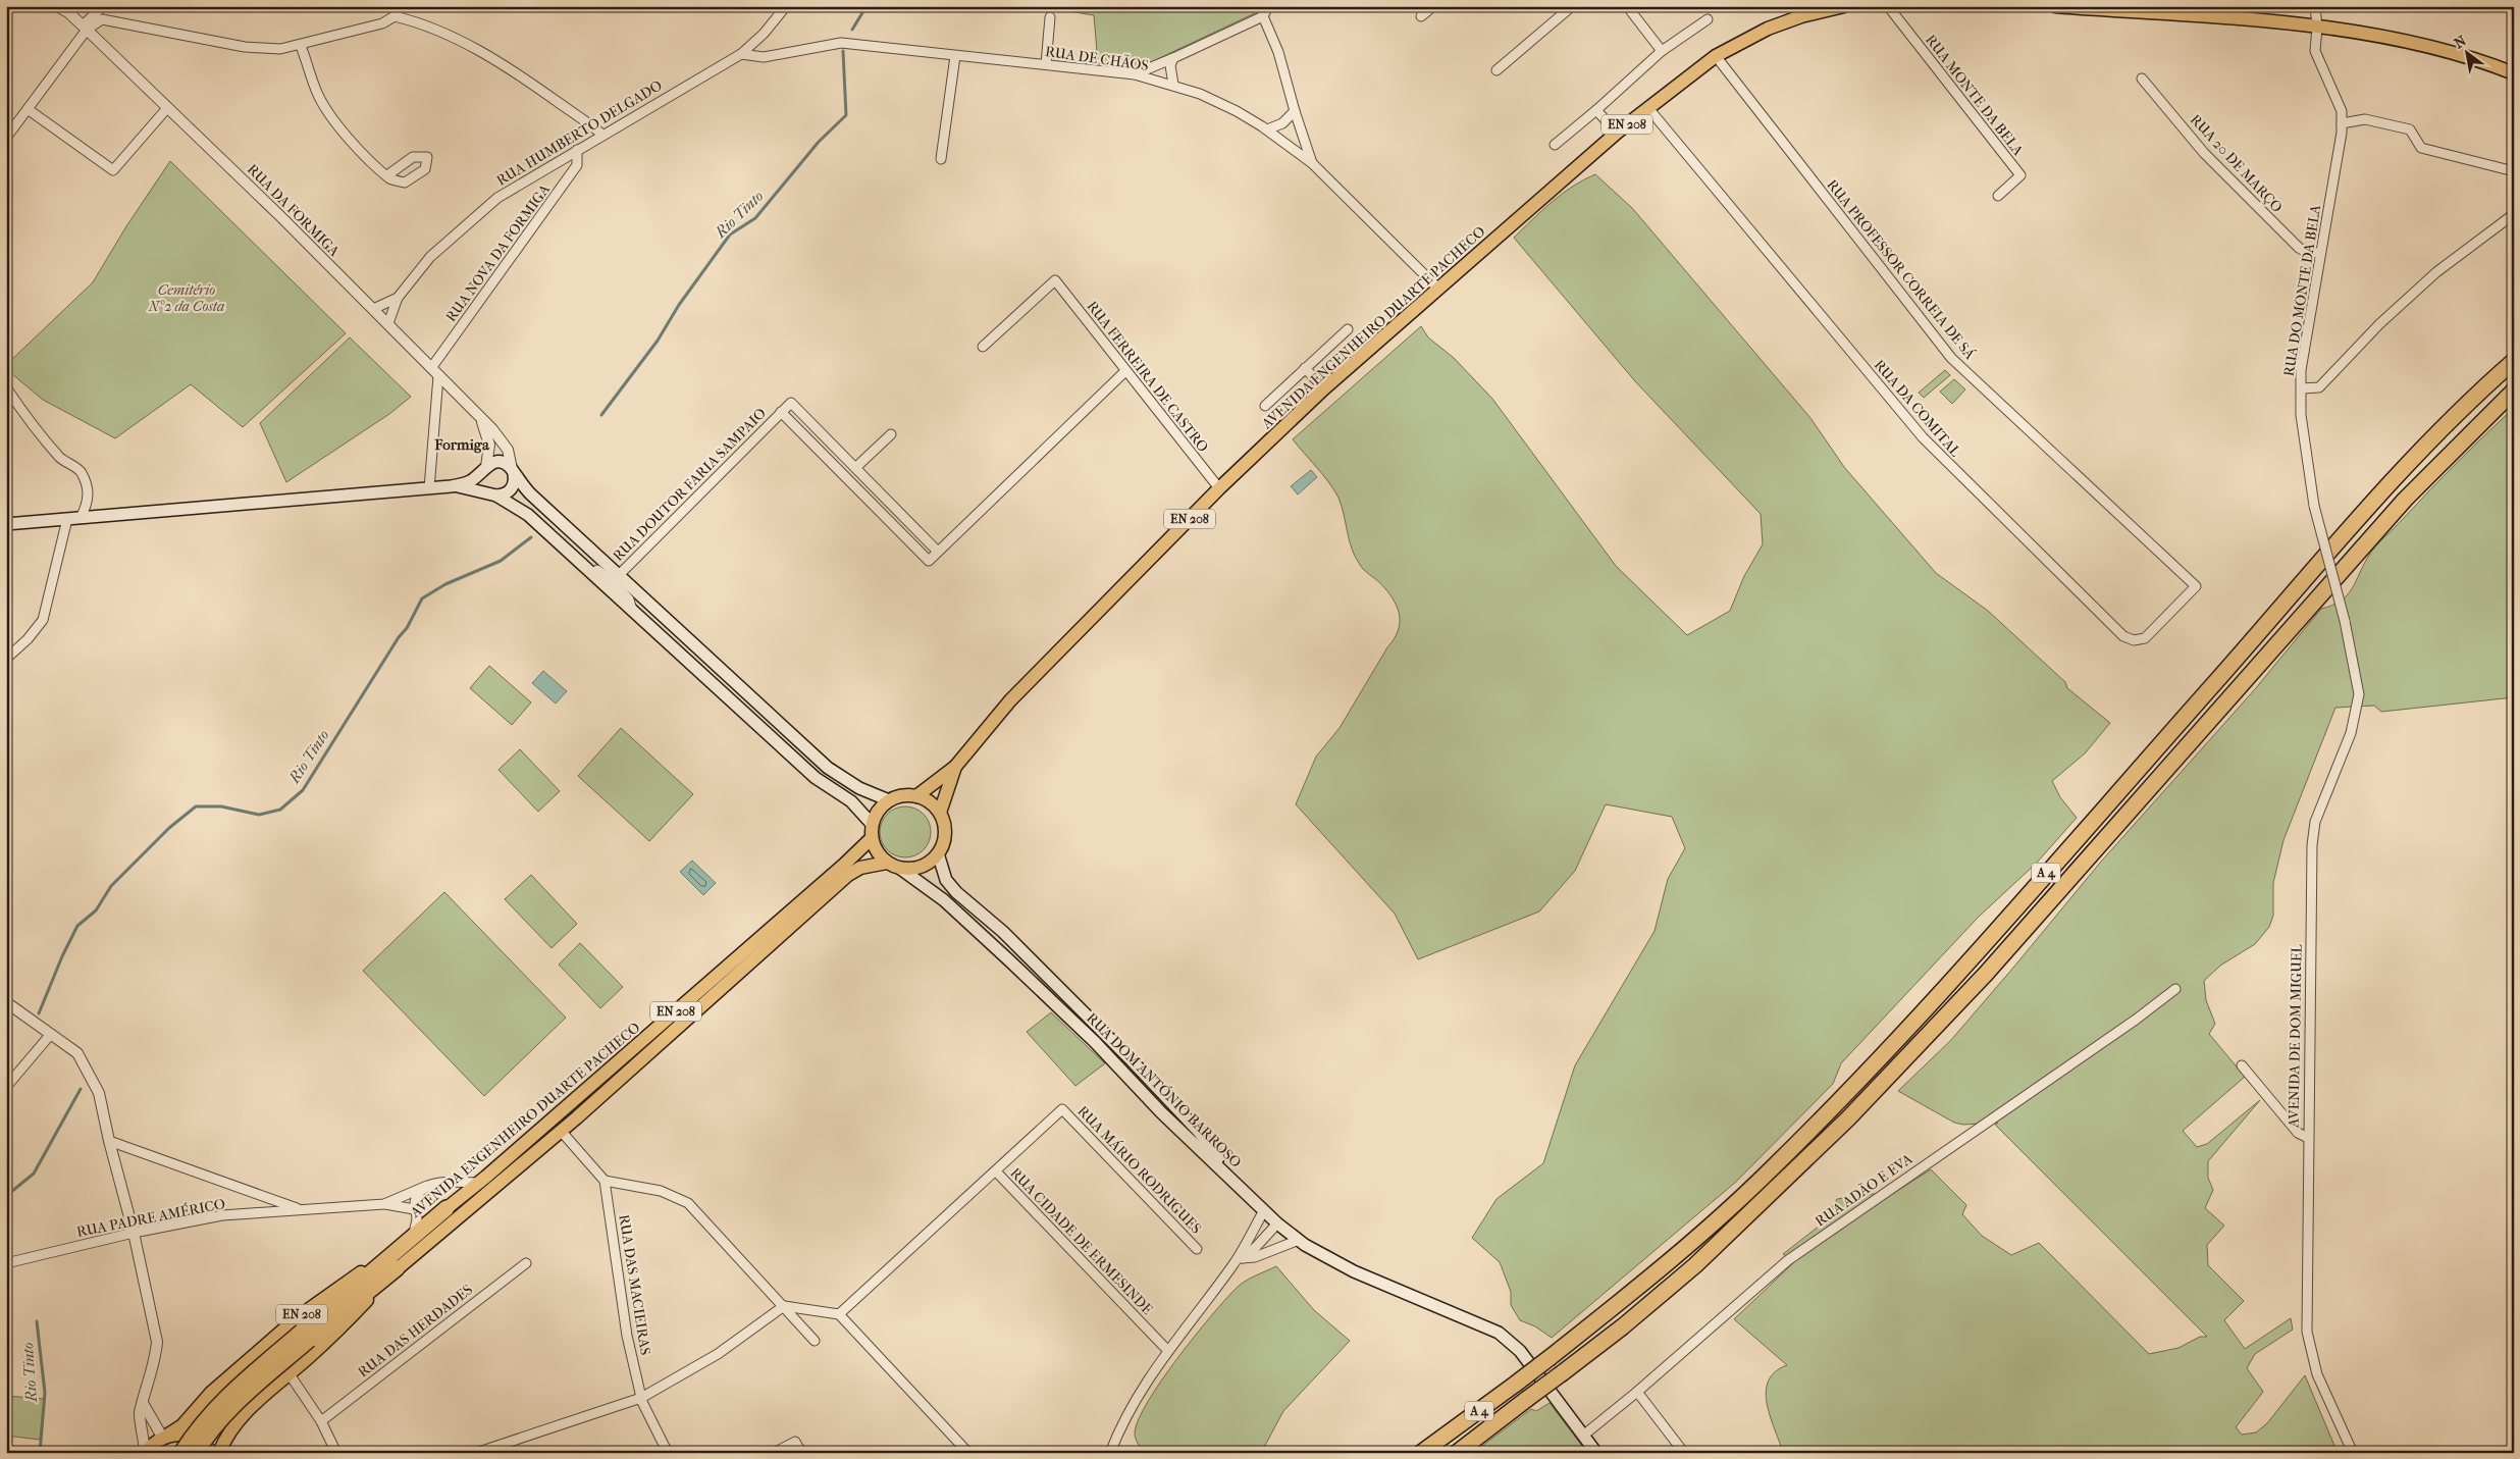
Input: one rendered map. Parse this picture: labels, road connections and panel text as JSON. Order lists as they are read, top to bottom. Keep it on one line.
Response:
{"streets":{"highway":["A 4"],"main road":["EN 208","AVENIDA ENGENHEIRO DUARTE PACHECO","RUA DOM ANTÓNIO BARROSO"],"street":["RUA DE CHÃOS","RUA MONTE DA BELA","RUA HUMBERTO DELGADO","RUA 20 DE MARÇO","RUA DA FORMIGA","RUA NOVA DA FORMIGA","RUA PROFESSOR CORREIA DE SÁ","RUA DO MONTE DA BELA","RUA FERREIRA DE CASTRO","RUA DA COMITAL","RUA DOUTOR FARIA SAMPAIO","AVENIDA DE DOM MIGUEL","RUA MÁRIO RODRIGUES","RUA ADÃO E EVA","RUA PADRE AMÉRICO","RUA CIDADE DE ERMESINDE","RUA DAS MACIEIRAS","RUA DAS HERDADES"]},"crossings":[["RUA DE CHÃOS","RUA HUMBERTO DELGADO"],["RUA DE CHÃOS","AVENIDA ENGENHEIRO DUARTE PACHECO"],["EN 208","AVENIDA ENGENHEIRO DUARTE PACHECO"],["EN 208","RUA DOM ANTÓNIO BARROSO"],["RUA HUMBERTO DELGADO","RUA DA FORMIGA"],["RUA HUMBERTO DELGADO","RUA NOVA DA FORMIGA"],["RUA 20 DE MARÇO","RUA DO MONTE DA BELA"],["RUA DA FORMIGA","RUA NOVA DA FORMIGA"],["RUA PROFESSOR CORREIA DE SÁ","AVENIDA ENGENHEIRO DUARTE PACHECO"],["RUA PROFESSOR CORREIA DE SÁ","RUA DA COMITAL"],["RUA DO MONTE DA BELA","AVENIDA DE DOM MIGUEL"],["AVENIDA ENGENHEIRO DUARTE PACHECO","RUA FERREIRA DE CASTRO"],["AVENIDA ENGENHEIRO DUARTE PACHECO","RUA DA COMITAL"],["AVENIDA ENGENHEIRO DUARTE PACHECO","RUA DOM ANTÓNIO BARROSO"],["AVENIDA ENGENHEIRO DUARTE PACHECO","RUA PADRE AMÉRICO"],["RUA MÁRIO RODRIGUES","RUA CIDADE DE ERMESINDE"]],"districts":["Formiga"],"water":["Rio Tinto"],"parks":["Cemitério Nº2 da Costa"],"north":"top left"}
